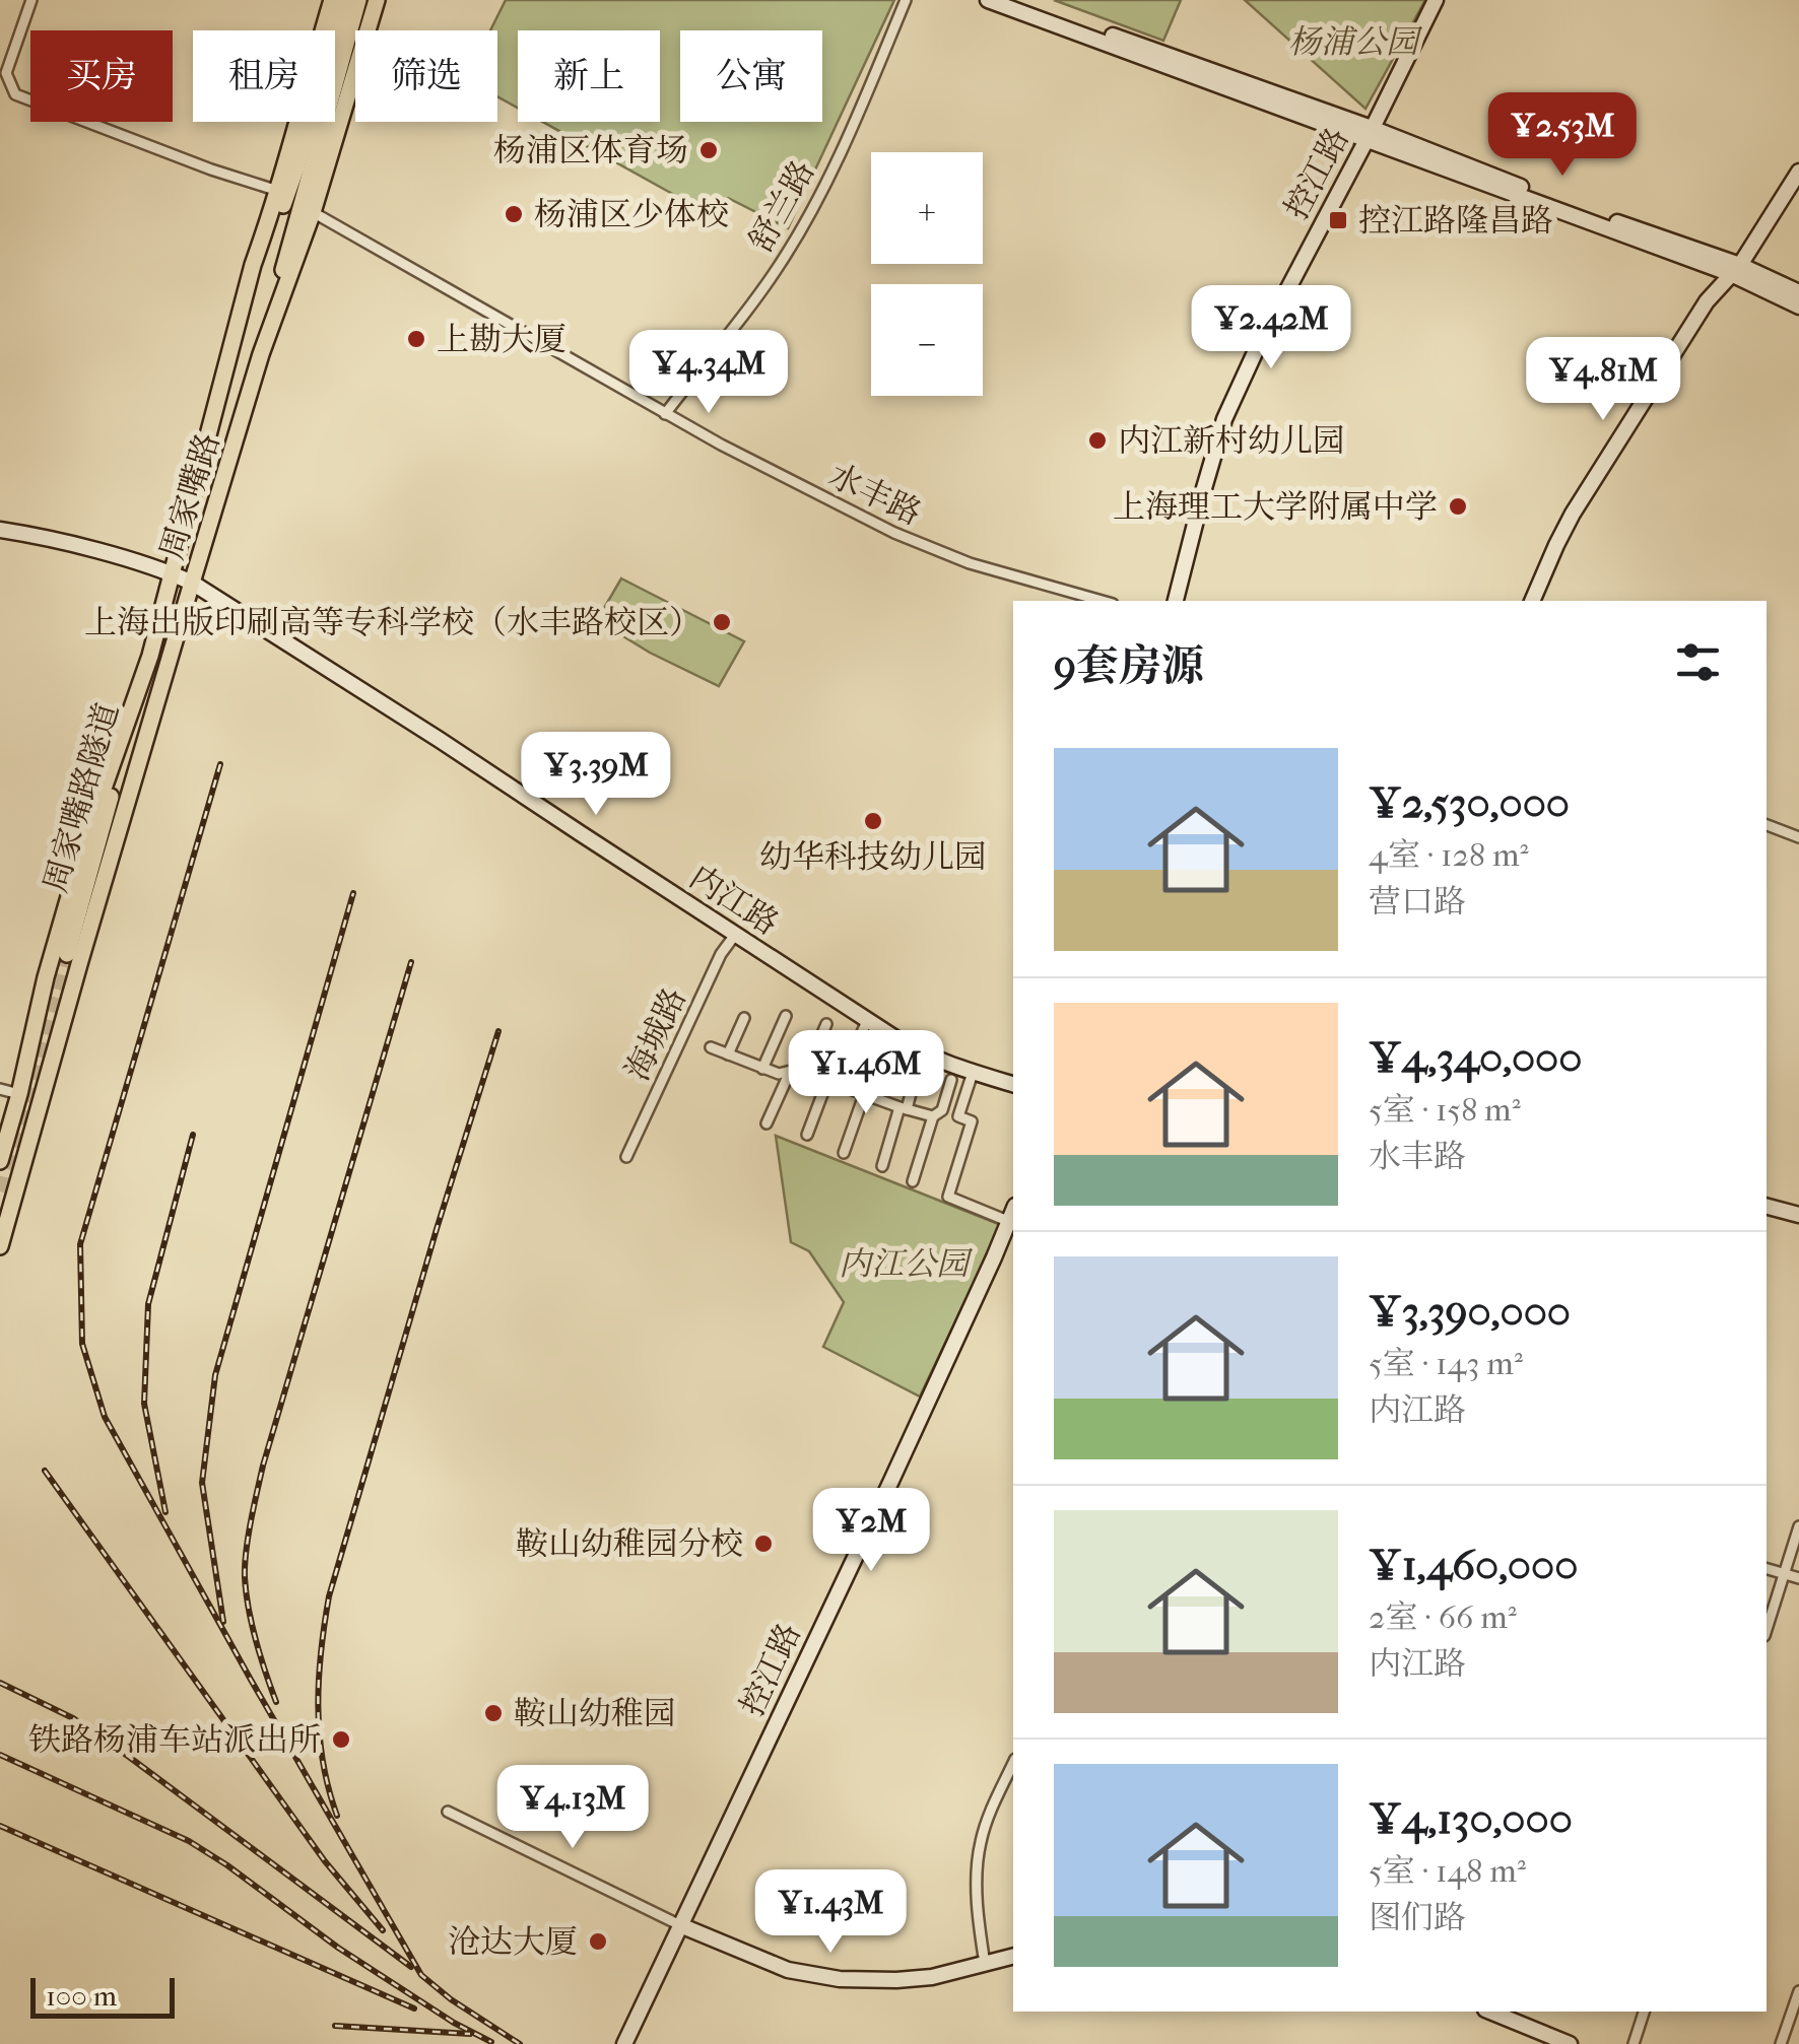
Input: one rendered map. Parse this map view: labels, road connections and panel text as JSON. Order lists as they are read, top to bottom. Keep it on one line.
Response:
{"streets":{"main road":["控江路","周家嘴路","周家嘴路隧道","内江路"],"street":["舒兰路","水丰路","海城路"]},"crossings":[["舒兰路","水丰路"],["水丰路","周家嘴路"],["周家嘴路","周家嘴路隧道"],["周家嘴路","内江路"],["内江路","海城路"]],"parks":["杨浦公园","内江公园"],"places":{"other":["杨浦区体育场","杨浦区少体校","上勘大厦","内江新村幼儿园","上海理工大学附属中学","上海出版印刷高等专科学校（水丰路校区）","幼华科技幼儿园","鞍山幼稚园分校","鞍山幼稚园","铁路杨浦车站派出所","沧达大厦"],"transit":["控江路隆昌路"]},"scale_bar":"100 m","page":{"chip":["买房","租房","筛选","新上","公寓"],"price":["¥2.53M","¥2.42M","¥4.34M","¥4.81M","¥3.39M","¥1.46M","¥2M","¥4.13M","¥1.43M"],"map_buttons":["+","−"],"heading":"9套房源","list":[{"name":"¥2,530,000","note":"4室 · 128 m² · 营口路"},{"name":"¥4,340,000","note":"5室 · 158 m² · 水丰路"},{"name":"¥3,390,000","note":"5室 · 143 m² · 内江路"},{"name":"¥1,460,000","note":"2室 · 66 m² · 内江路"},{"name":"¥4,130,000","note":"5室 · 148 m² · 图们路"}],"scale":"100 m"}}
